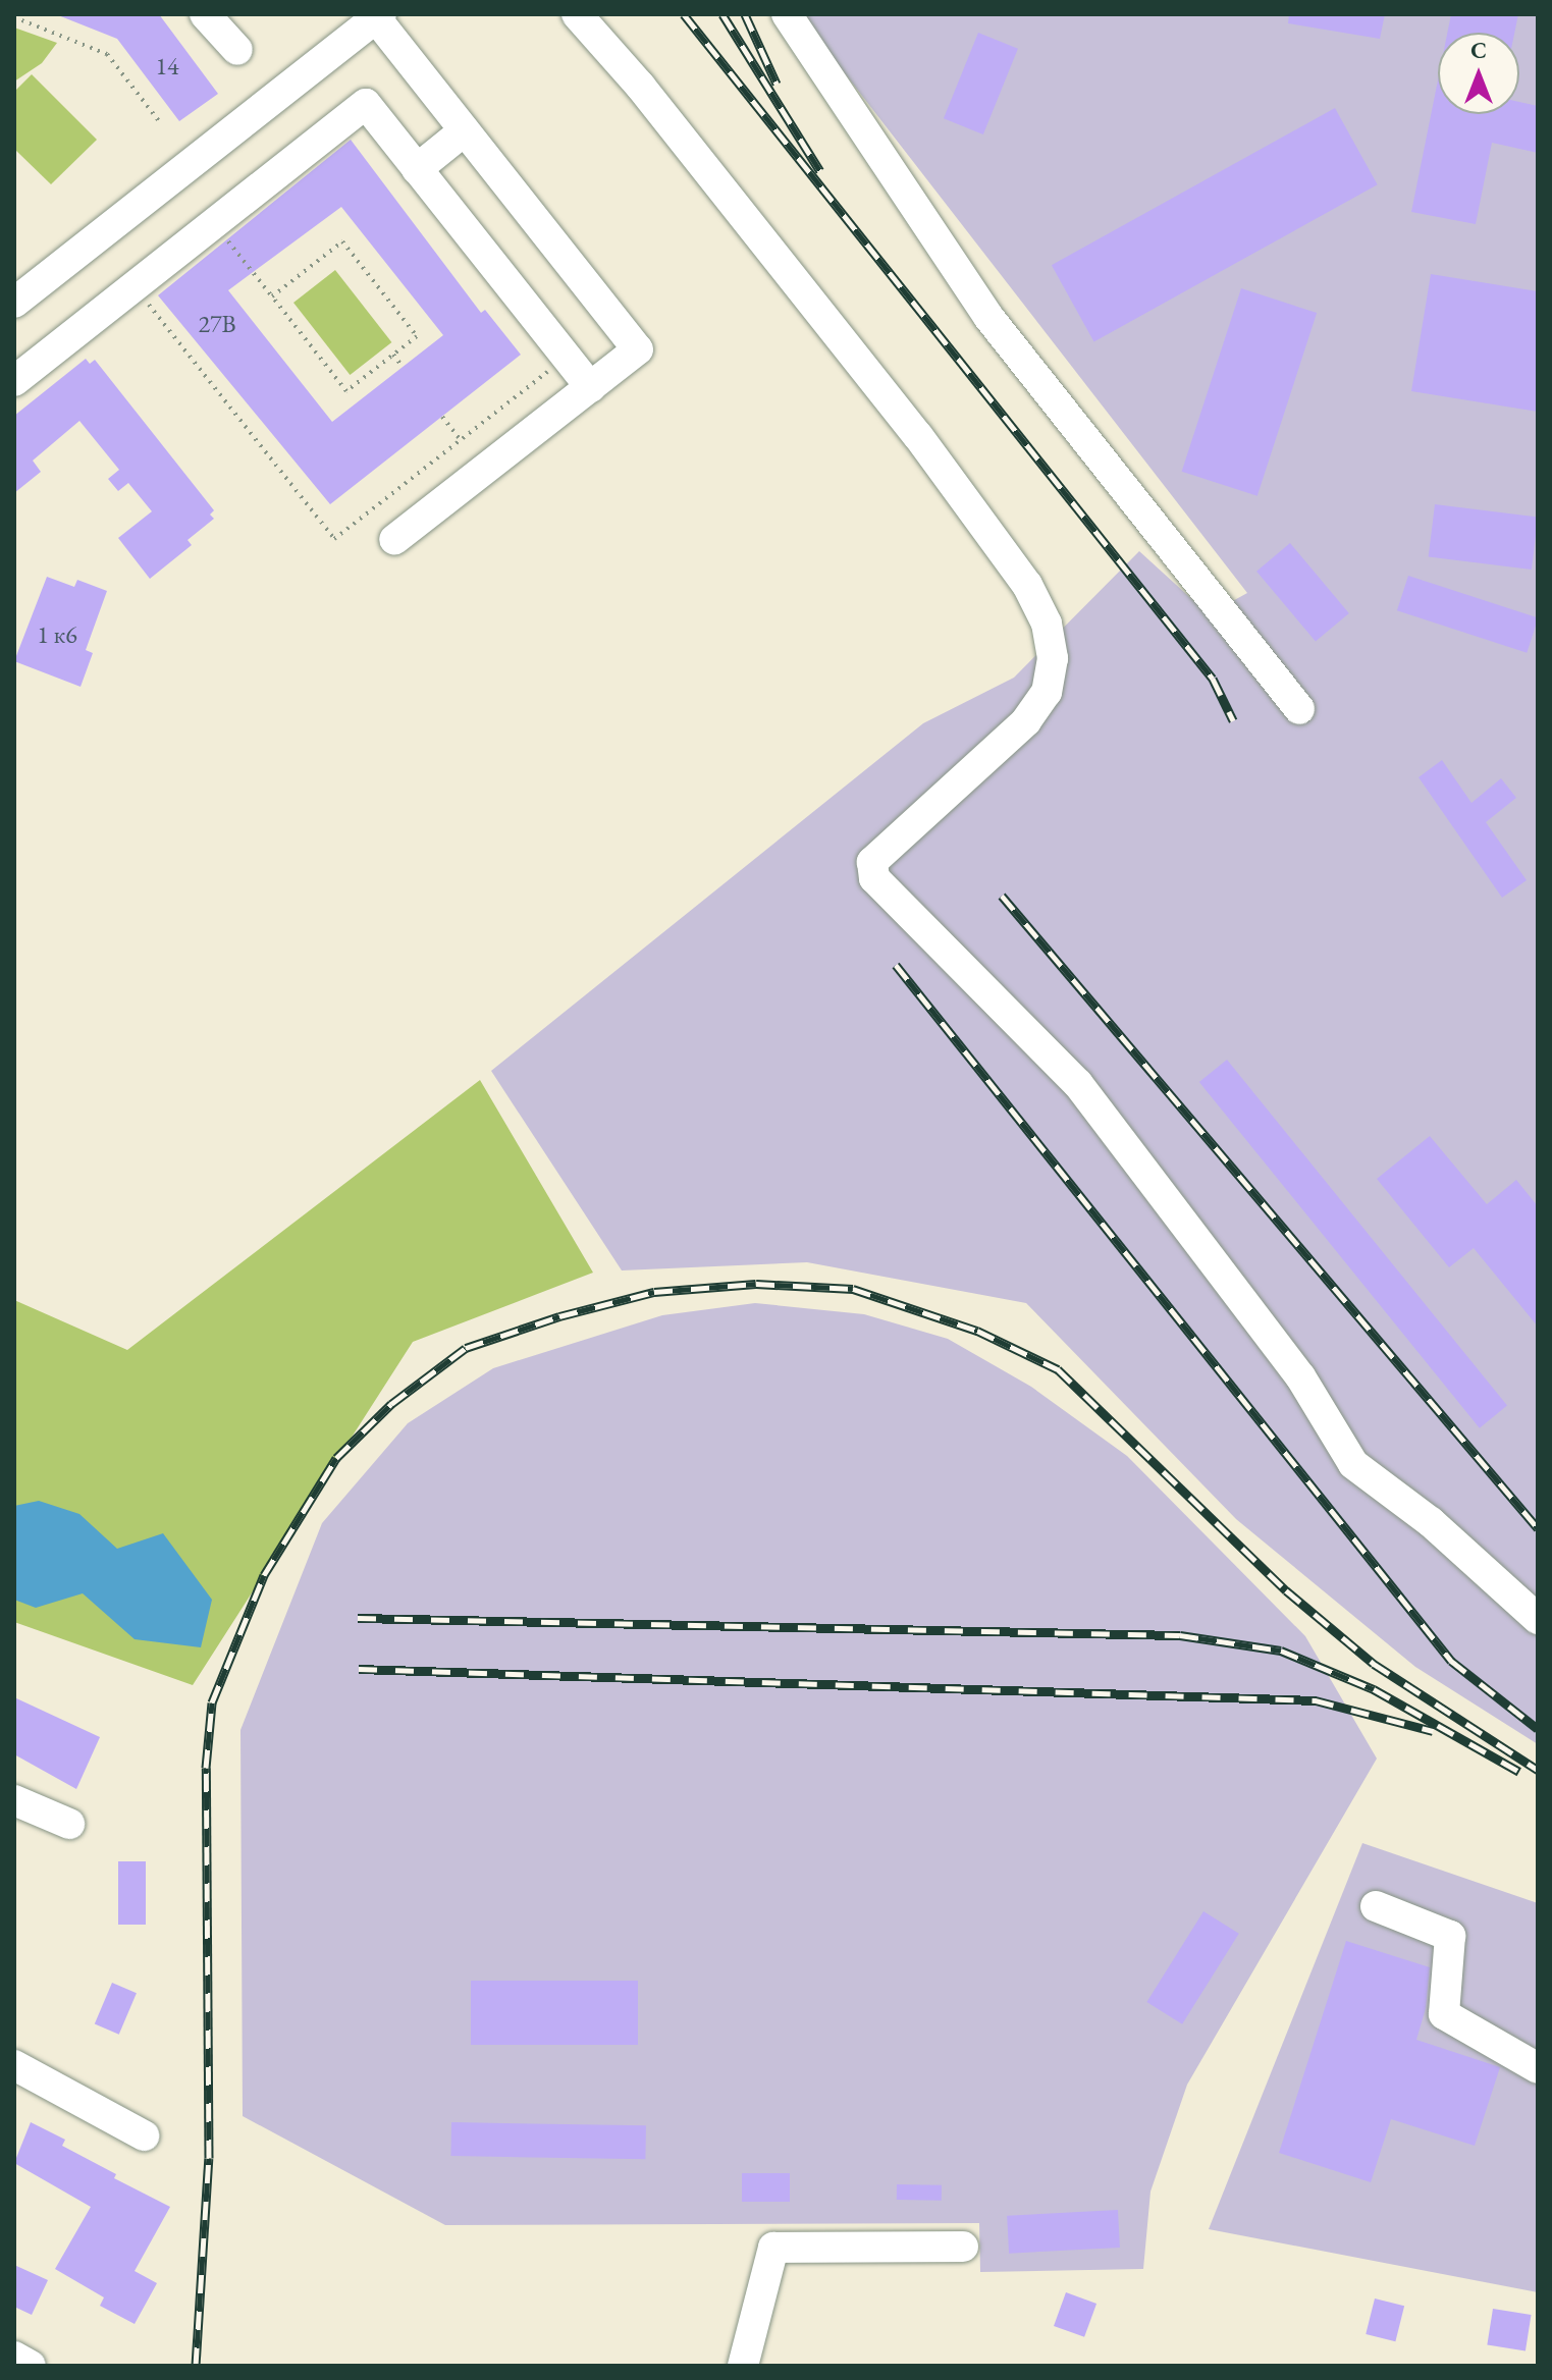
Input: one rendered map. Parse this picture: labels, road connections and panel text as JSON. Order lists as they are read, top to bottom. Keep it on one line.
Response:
{"house_numbers":["14","27В","1 к6"],"north":"top"}
